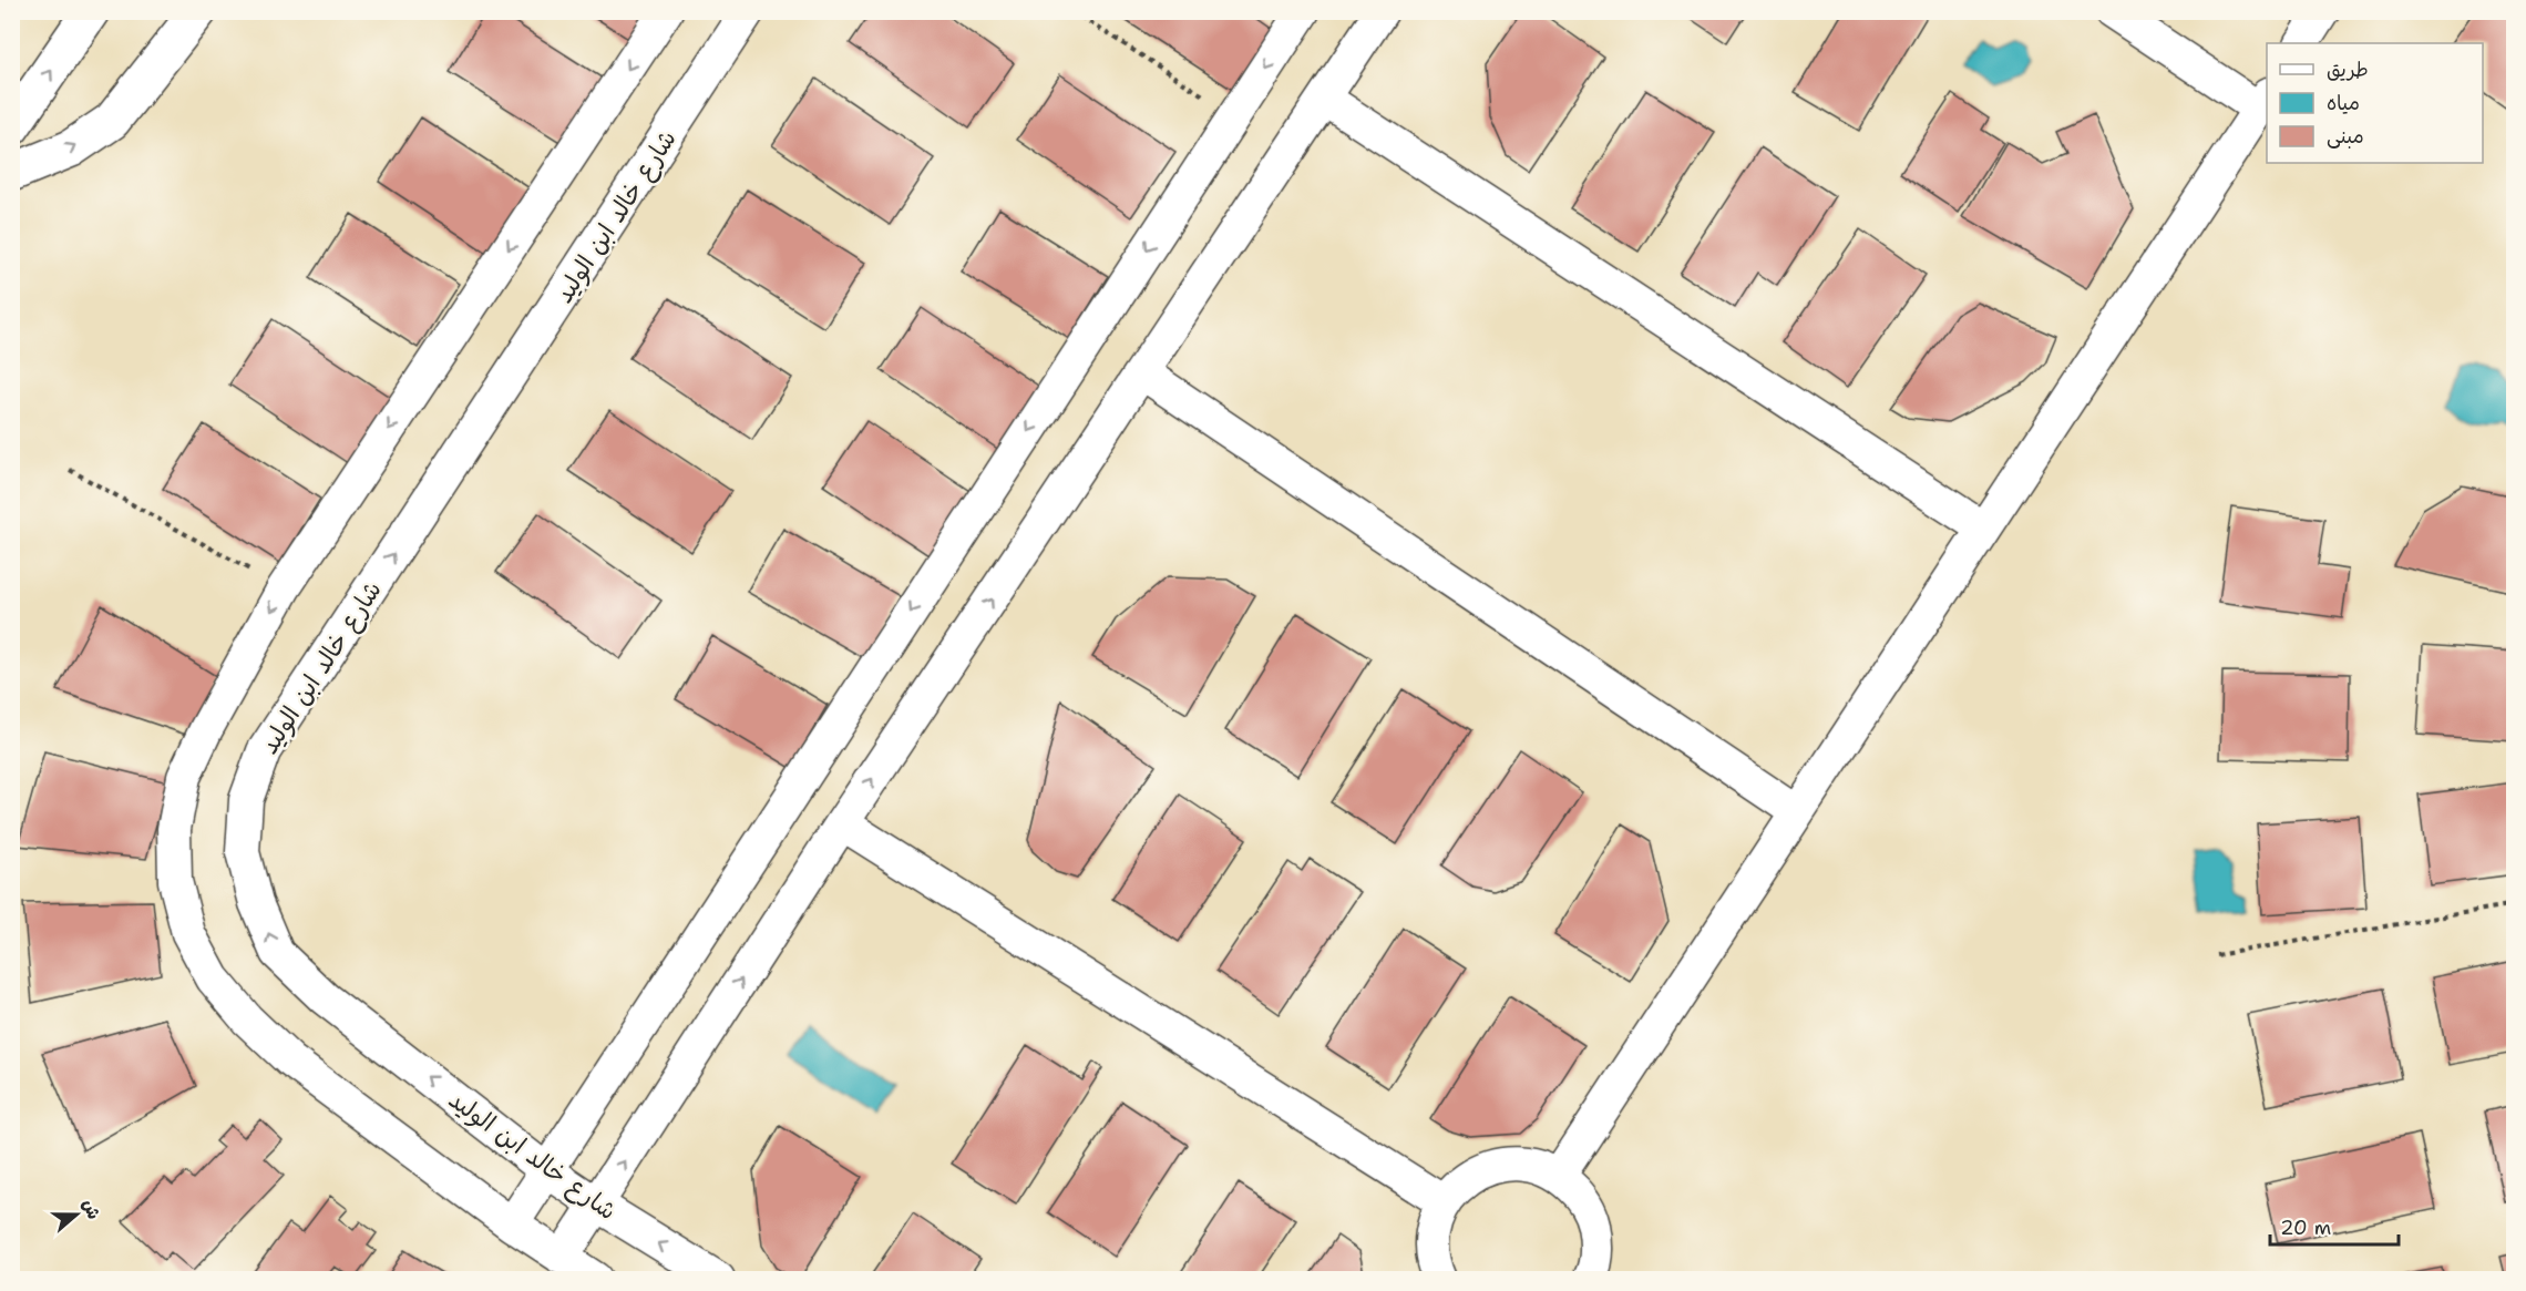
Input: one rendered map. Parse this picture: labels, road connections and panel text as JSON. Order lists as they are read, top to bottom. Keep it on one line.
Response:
{"streets":{"street":["شارع خالد ابن الوليد"]},"legend":["طريق","مياه","مبنى"],"scale_bar":"20 m","north":"right"}
